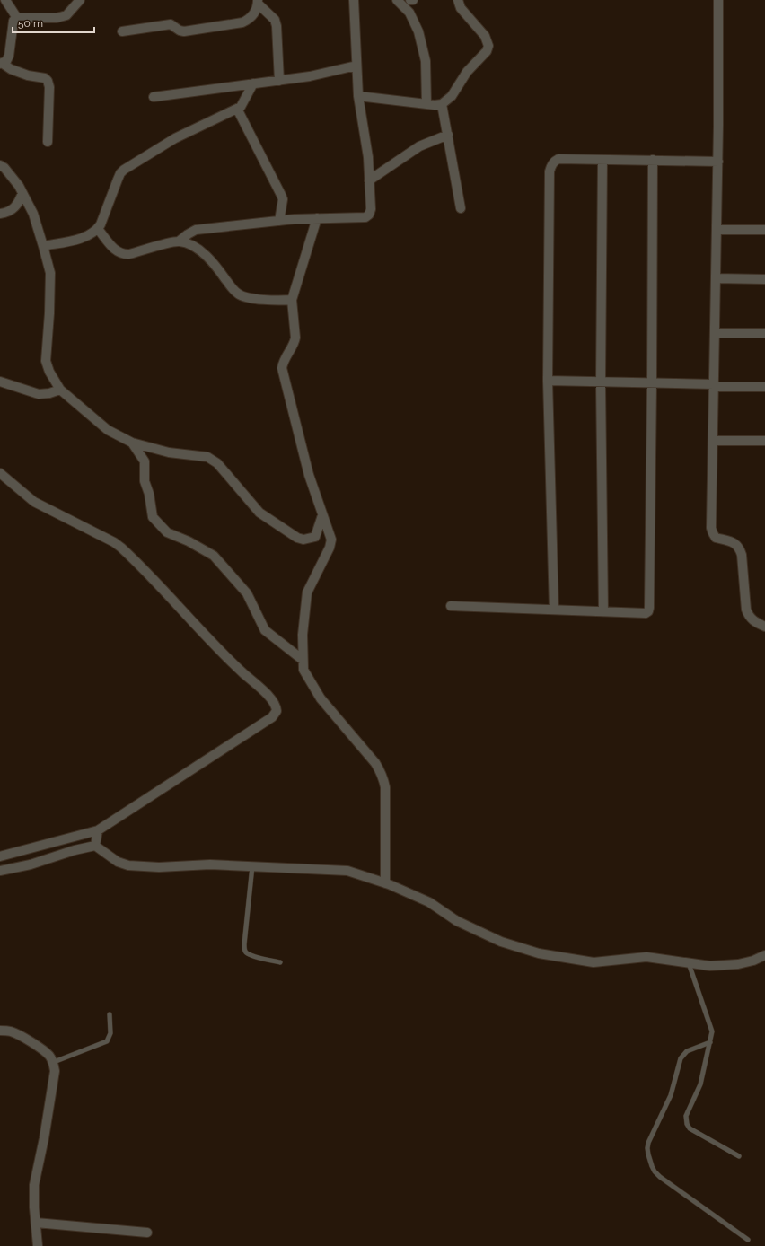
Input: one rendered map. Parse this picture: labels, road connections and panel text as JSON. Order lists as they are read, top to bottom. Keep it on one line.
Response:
{"scale_bar":"50 m"}
